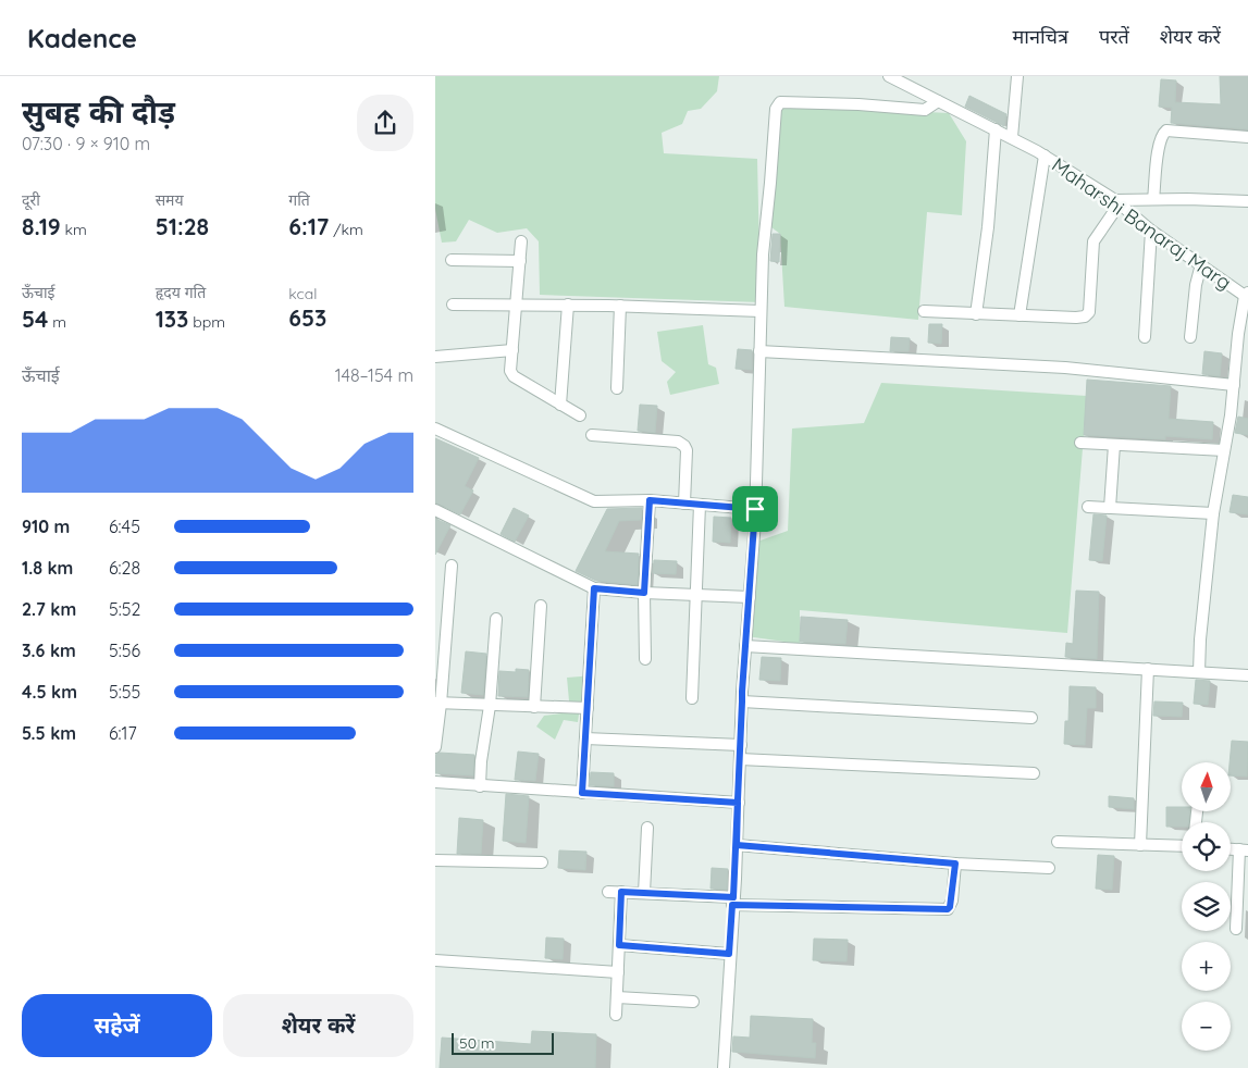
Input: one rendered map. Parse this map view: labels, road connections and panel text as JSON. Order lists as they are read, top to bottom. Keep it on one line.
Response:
{"streets":{"street":["Maharshi Banaraj Marg"]},"scale_bar":"50 m","north":"top","page":{"header":"Kadence","nav":["मानचित्र","परतें","शेयर करें"],"heading":["सुबह की दौड़","07:30 · 9 × 910 m"],"stats":[["दूरी","8.19 km"],["समय","51:28"],["गति","6:17 /km"],["ऊँचाई","54 m"],["हृदय गति","133 bpm"],["kcal","653"]],"chart":["ऊँचाई","148–154 m"],"list":[{"name":"910 m","note":"6:45"},{"name":"1.8 km","note":"6:28"},{"name":"2.7 km","note":"5:52"},{"name":"3.6 km","note":"5:56"},{"name":"4.5 km","note":"5:55"},{"name":"5.5 km","note":"6:17"}],"map_buttons":["+","−"],"buttons":["सहेजें","शेयर करें"],"scale":"50 m"}}
